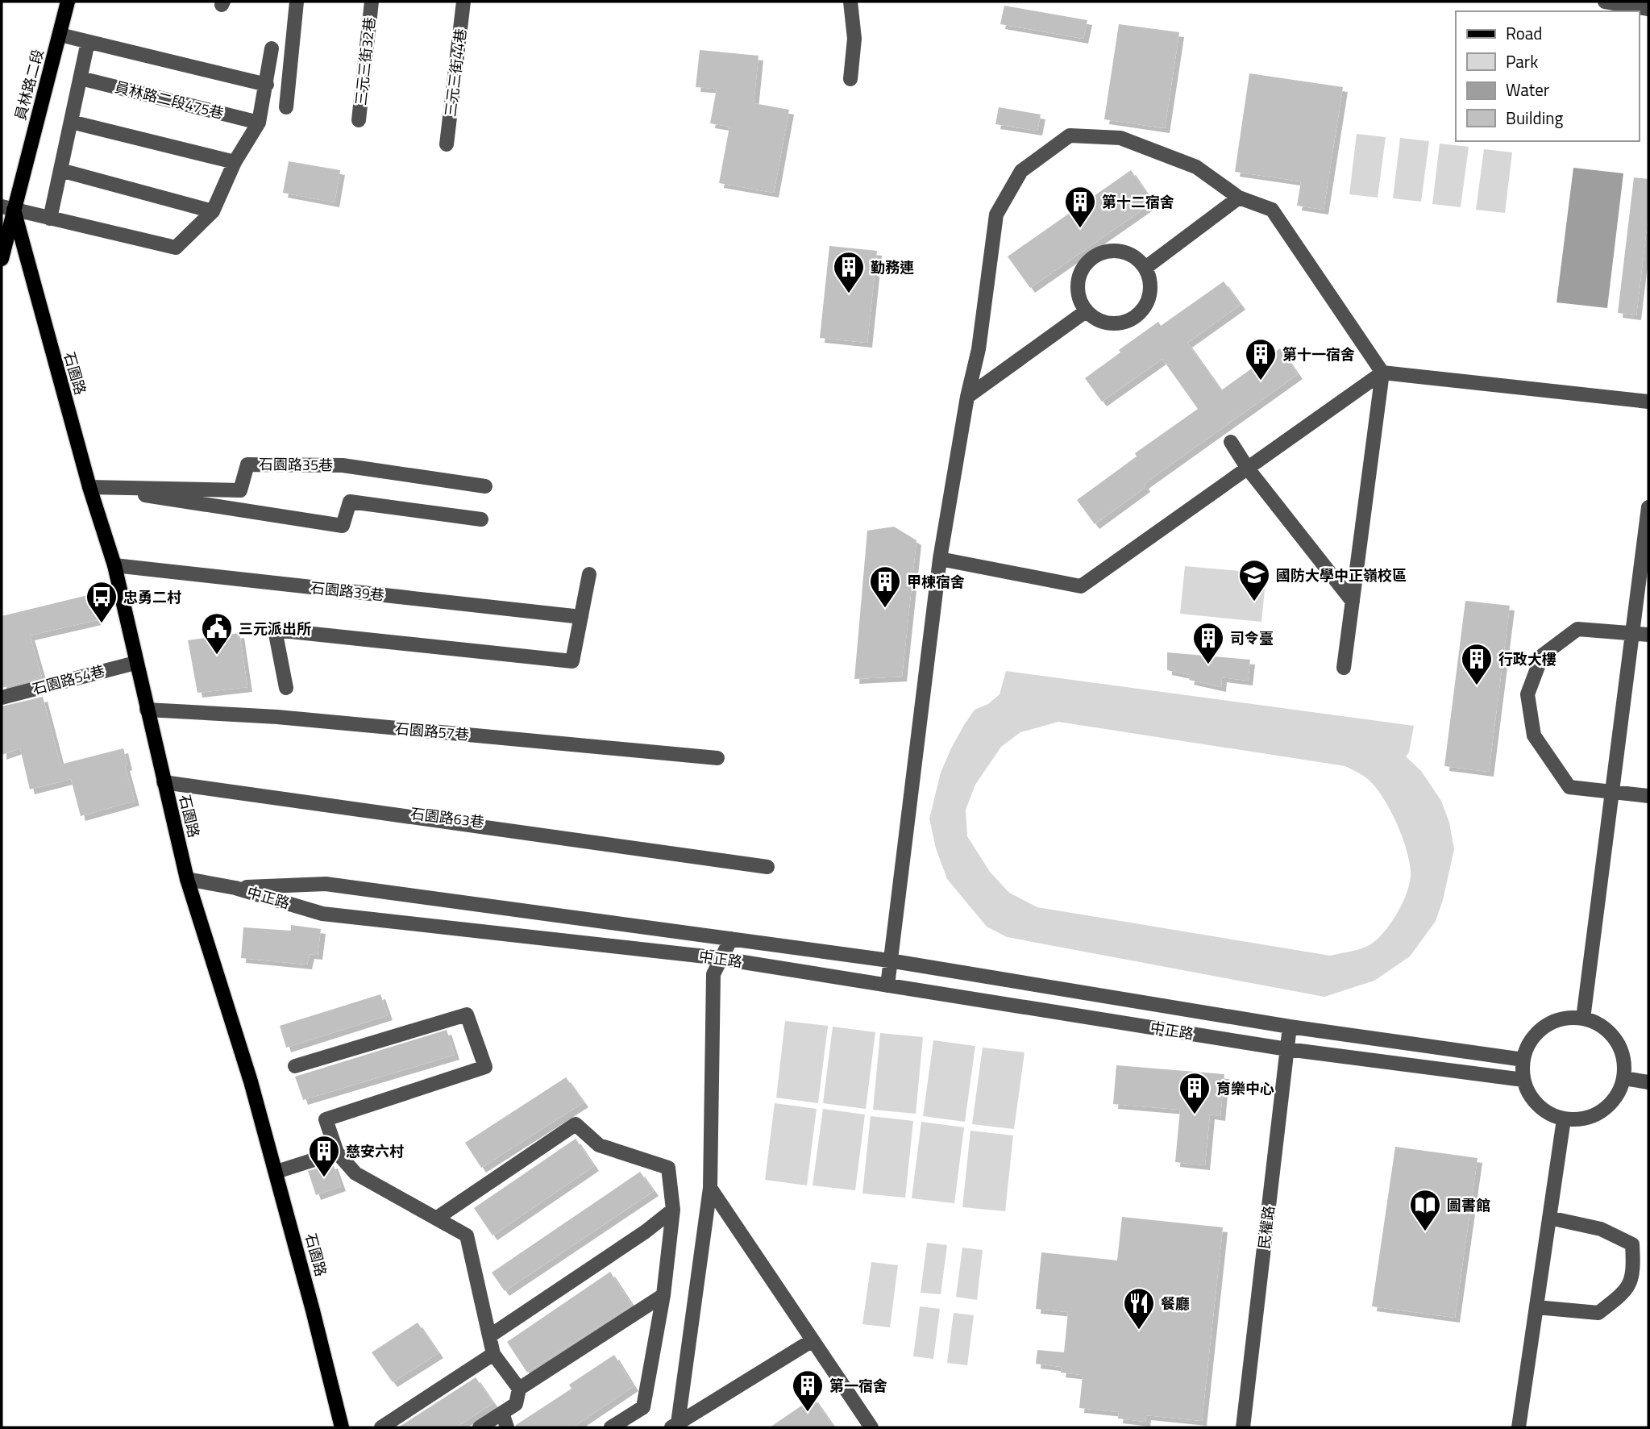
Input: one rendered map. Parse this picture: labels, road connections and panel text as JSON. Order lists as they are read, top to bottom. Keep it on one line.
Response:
{"streets":{"main road":["員林路二段","石園路"],"street":["三元三街32巷","三元三街44巷","員林路二段475巷","石園路35巷","石園路39巷","石園路54巷","石園路57巷","石園路63巷","中正路","民權路"]},"crossings":[["員林路二段","石園路"],["石園路","石園路35巷"],["石園路","石園路39巷"],["石園路","石園路54巷"],["石園路","石園路57巷"],["石園路","石園路63巷"],["中正路","民權路"]],"places":{"building":["第十二宿舍","勤務連","第十一宿舍","甲棟宿舍","司令臺","行政大樓","育樂中心","慈安六村","第一宿舍"],"school or university":["國防大學中正嶺校區"],"bus stop":["忠勇二村"],"public building":["三元派出所"],"library":["圖書館"],"restaurant":["餐廳"]},"legend":["Road","Park","Water","Building"]}
